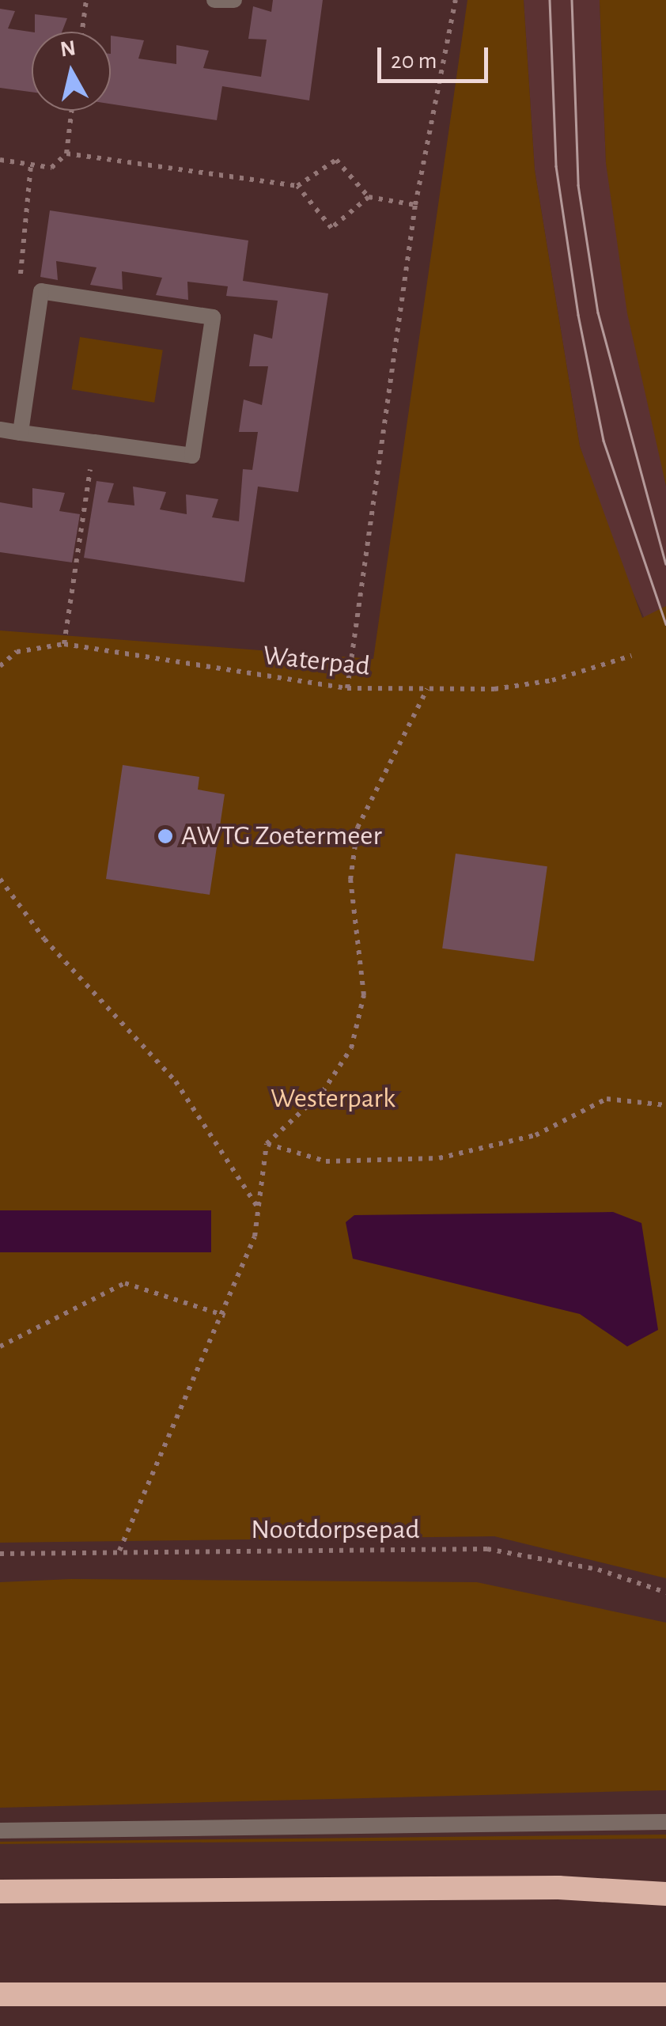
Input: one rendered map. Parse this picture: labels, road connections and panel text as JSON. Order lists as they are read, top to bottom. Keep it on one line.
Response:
{"streets":{"path":["Waterpad","Nootdorpsepad"]},"parks":["Westerpark"],"places":["AWTG Zoetermeer"],"scale_bar":"20 m","north":"top"}
